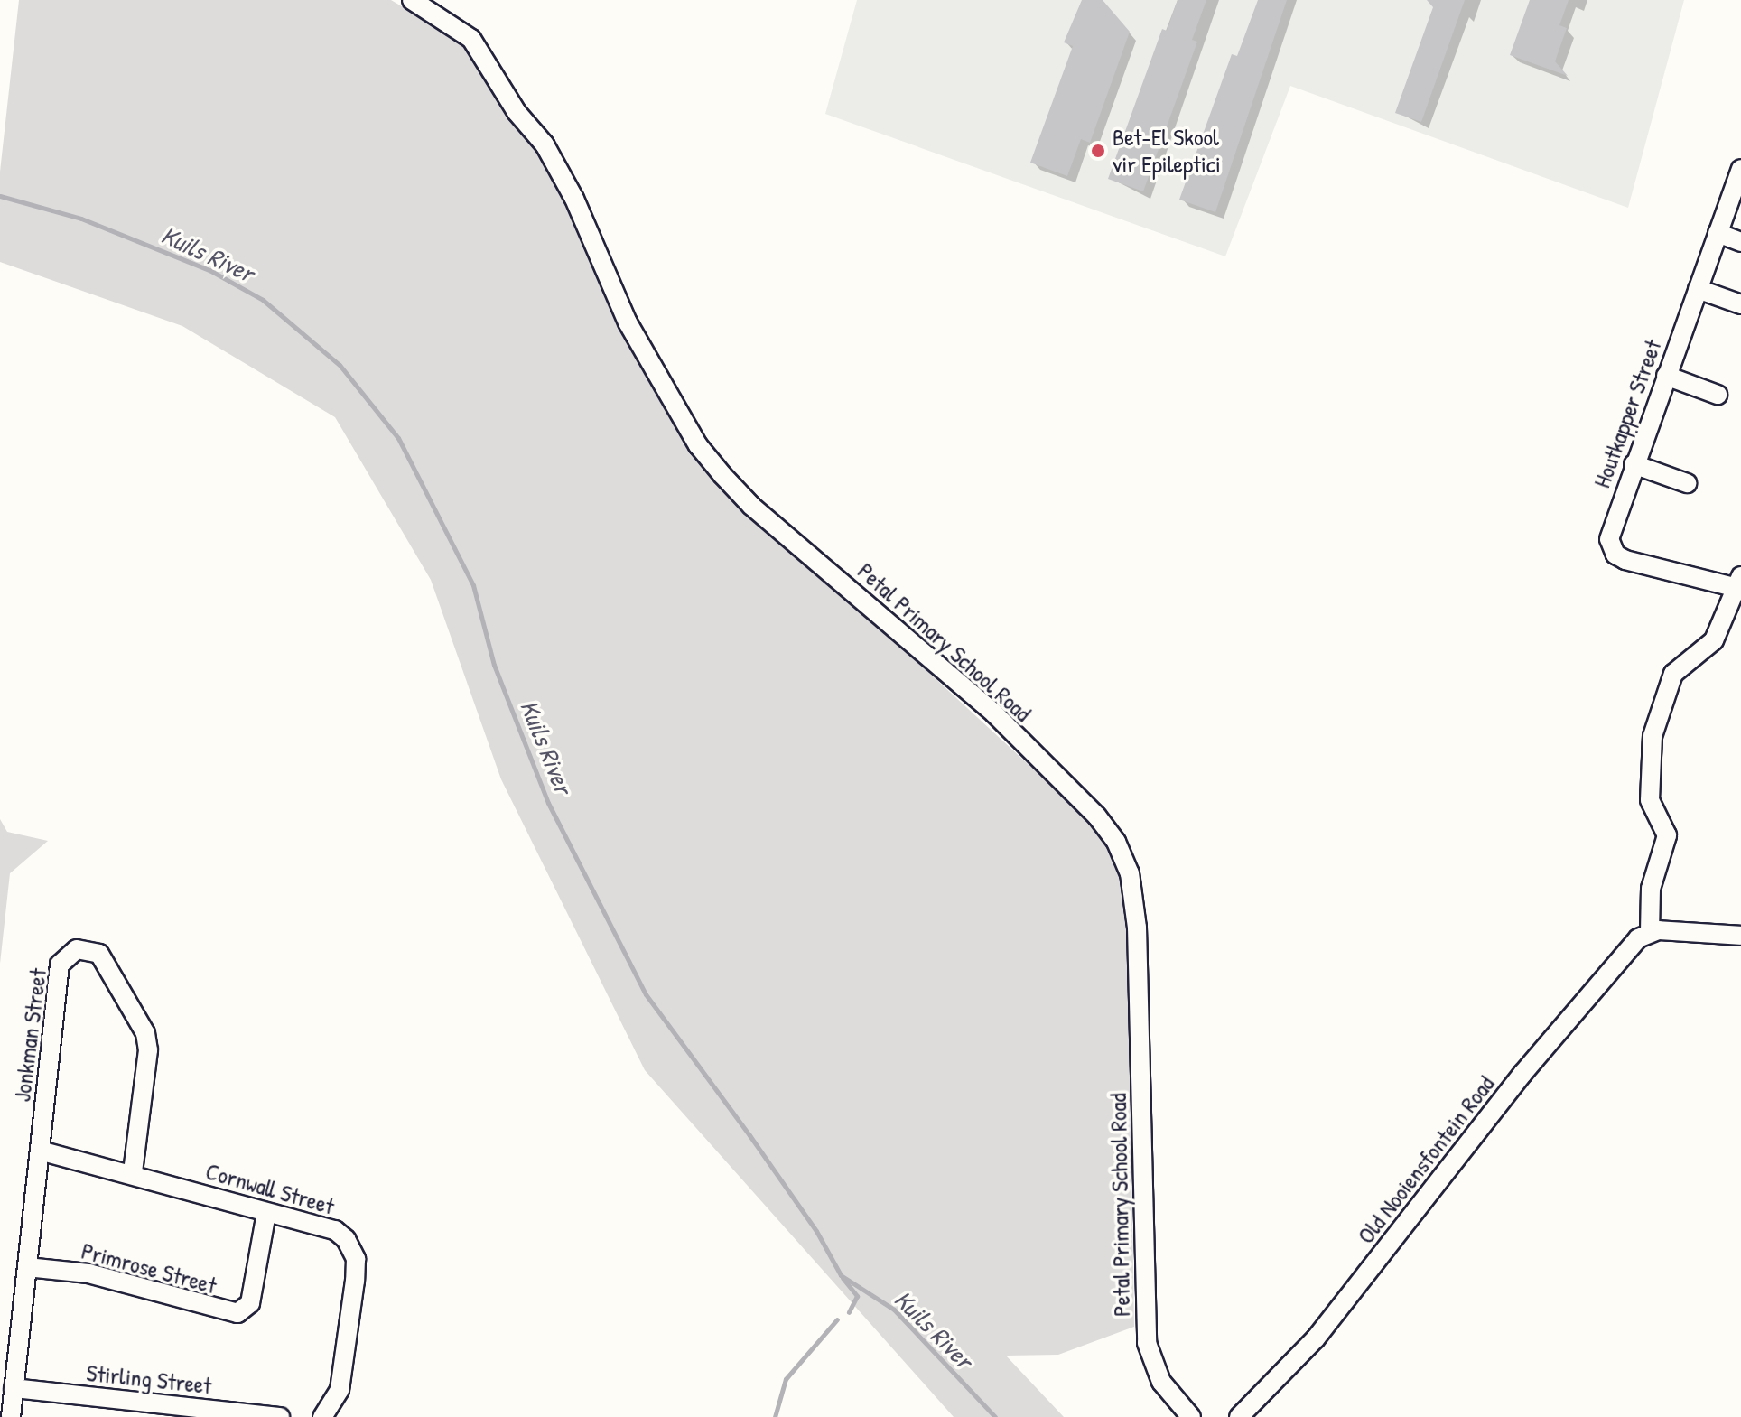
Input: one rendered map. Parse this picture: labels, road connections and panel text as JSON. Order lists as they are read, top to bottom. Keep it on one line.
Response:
{"streets":{"street":["Houtkapper Street","Petal Primary School Road","Jonkman Street","Old Nooiensfontein Road","Cornwall Street","Primrose Street","Stirling Street"]},"crossings":[["Jonkman Street","Cornwall Street"],["Jonkman Street","Primrose Street"],["Jonkman Street","Stirling Street"],["Cornwall Street","Primrose Street"]],"water":["Kuils River"],"places":["Bet-El Skool vir Epileptici"]}
